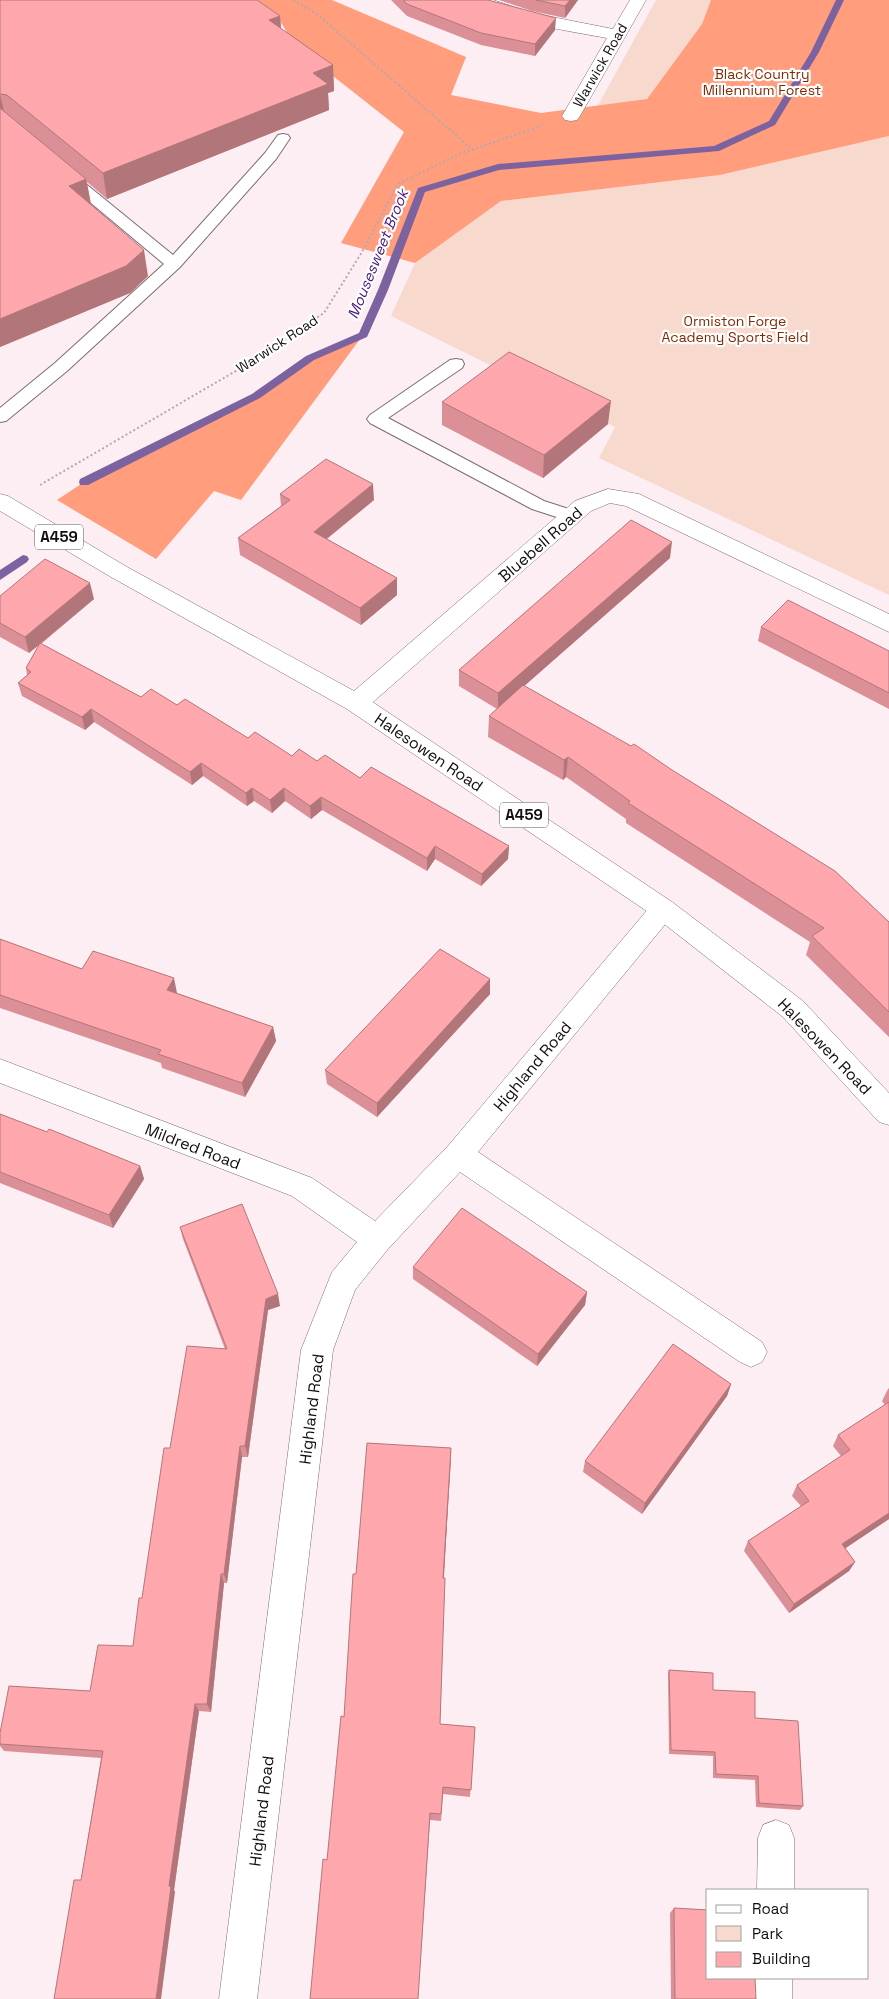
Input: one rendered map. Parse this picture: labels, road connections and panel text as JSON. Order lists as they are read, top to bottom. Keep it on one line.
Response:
{"streets":{"street":["Warwick Road","A459","Bluebell Road","Halesowen Road","Highland Road","Mildred Road"]},"crossings":[["Warwick Road","Halesowen Road"],["Bluebell Road","Halesowen Road"],["Halesowen Road","Highland Road"],["Highland Road","Mildred Road"]],"water":["Mousesweet Brook"],"parks":["Black Country Millennium Forest","Ormiston Forge Academy Sports Field"],"legend":["Road","Park","Building"]}
